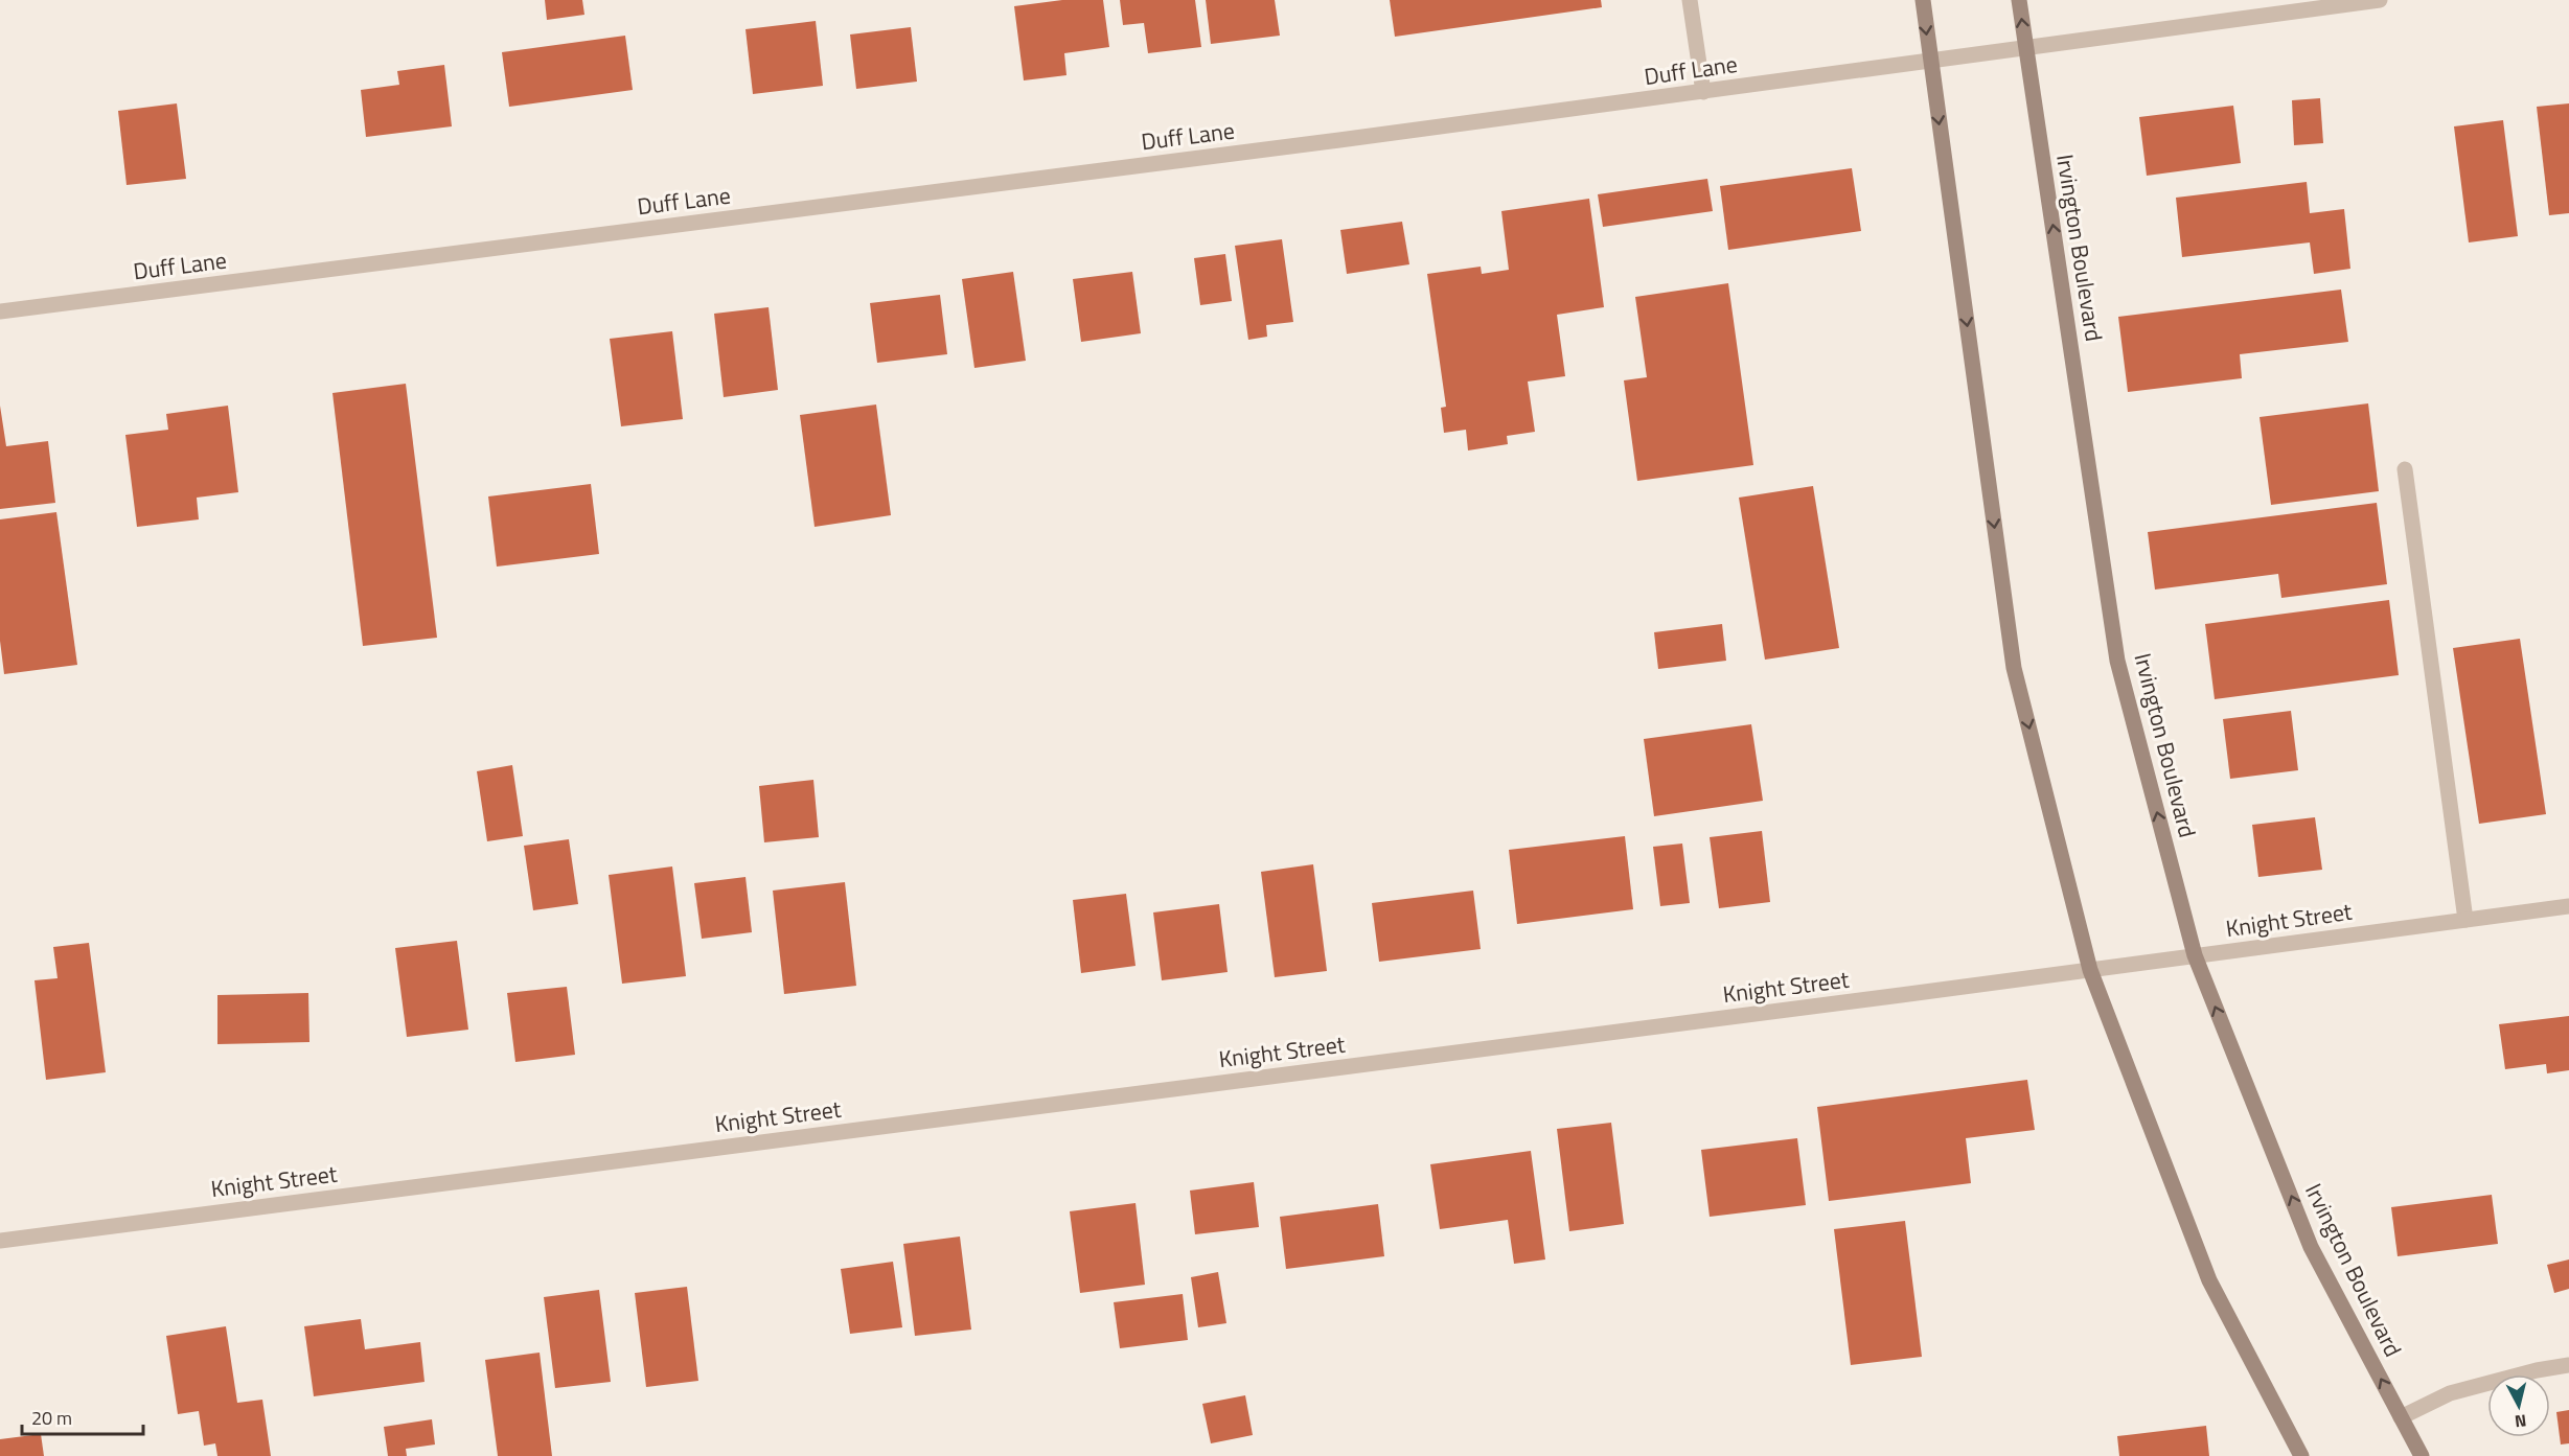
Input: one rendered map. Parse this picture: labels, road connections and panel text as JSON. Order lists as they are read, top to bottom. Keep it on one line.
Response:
{"streets":{"main road":["Irvington Boulevard"],"street":["Duff Lane","Knight Street"]},"crossings":[["Duff Lane","Irvington Boulevard"],["Irvington Boulevard","Knight Street"]],"scale_bar":"20 m","north":"bottom"}
